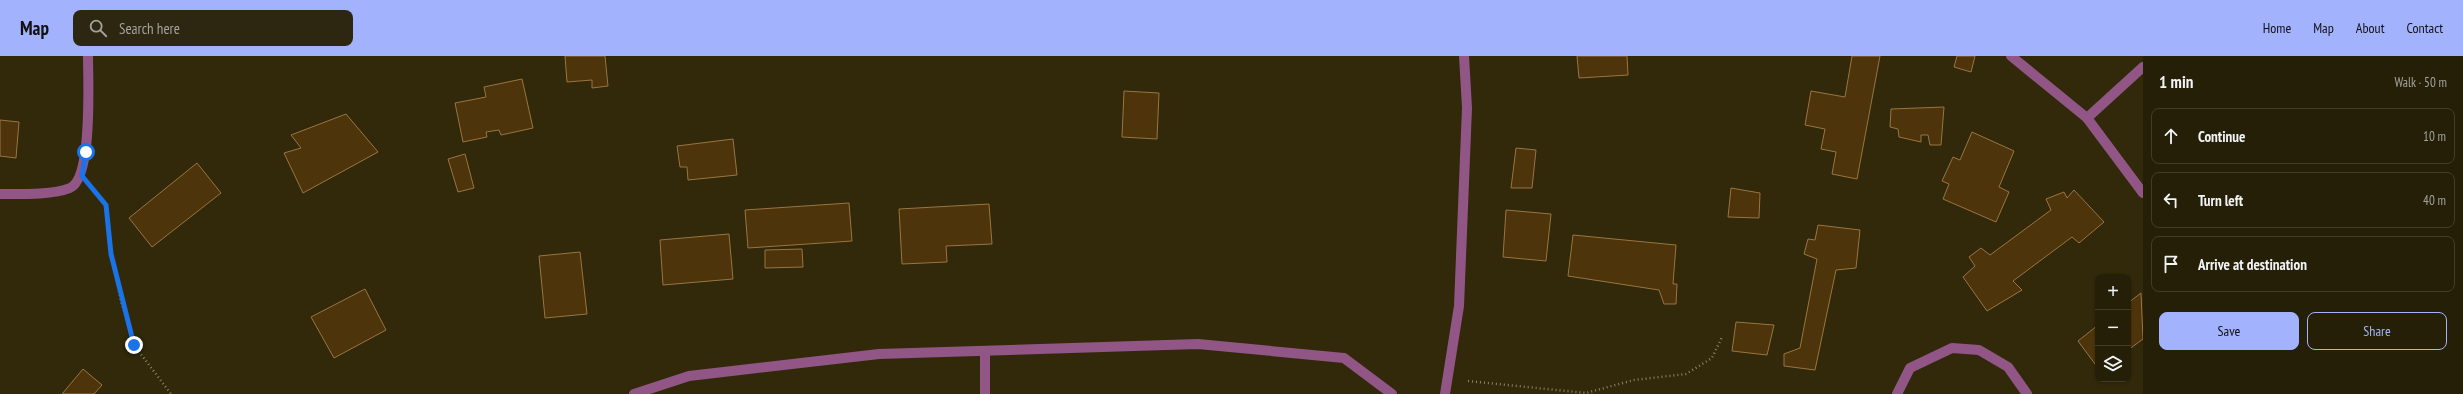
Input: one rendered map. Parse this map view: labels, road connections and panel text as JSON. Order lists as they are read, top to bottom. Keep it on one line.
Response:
{"page":{"header":"Map","search":"Search here","nav":["Home","Map","About","Contact"],"heading":["1 min","Walk · 50 m"],"list":[["Continue","10 m"],["Turn left","40 m"],"Arrive at destination"],"map_buttons":["+","−"],"buttons":["Save","Share"]}}
